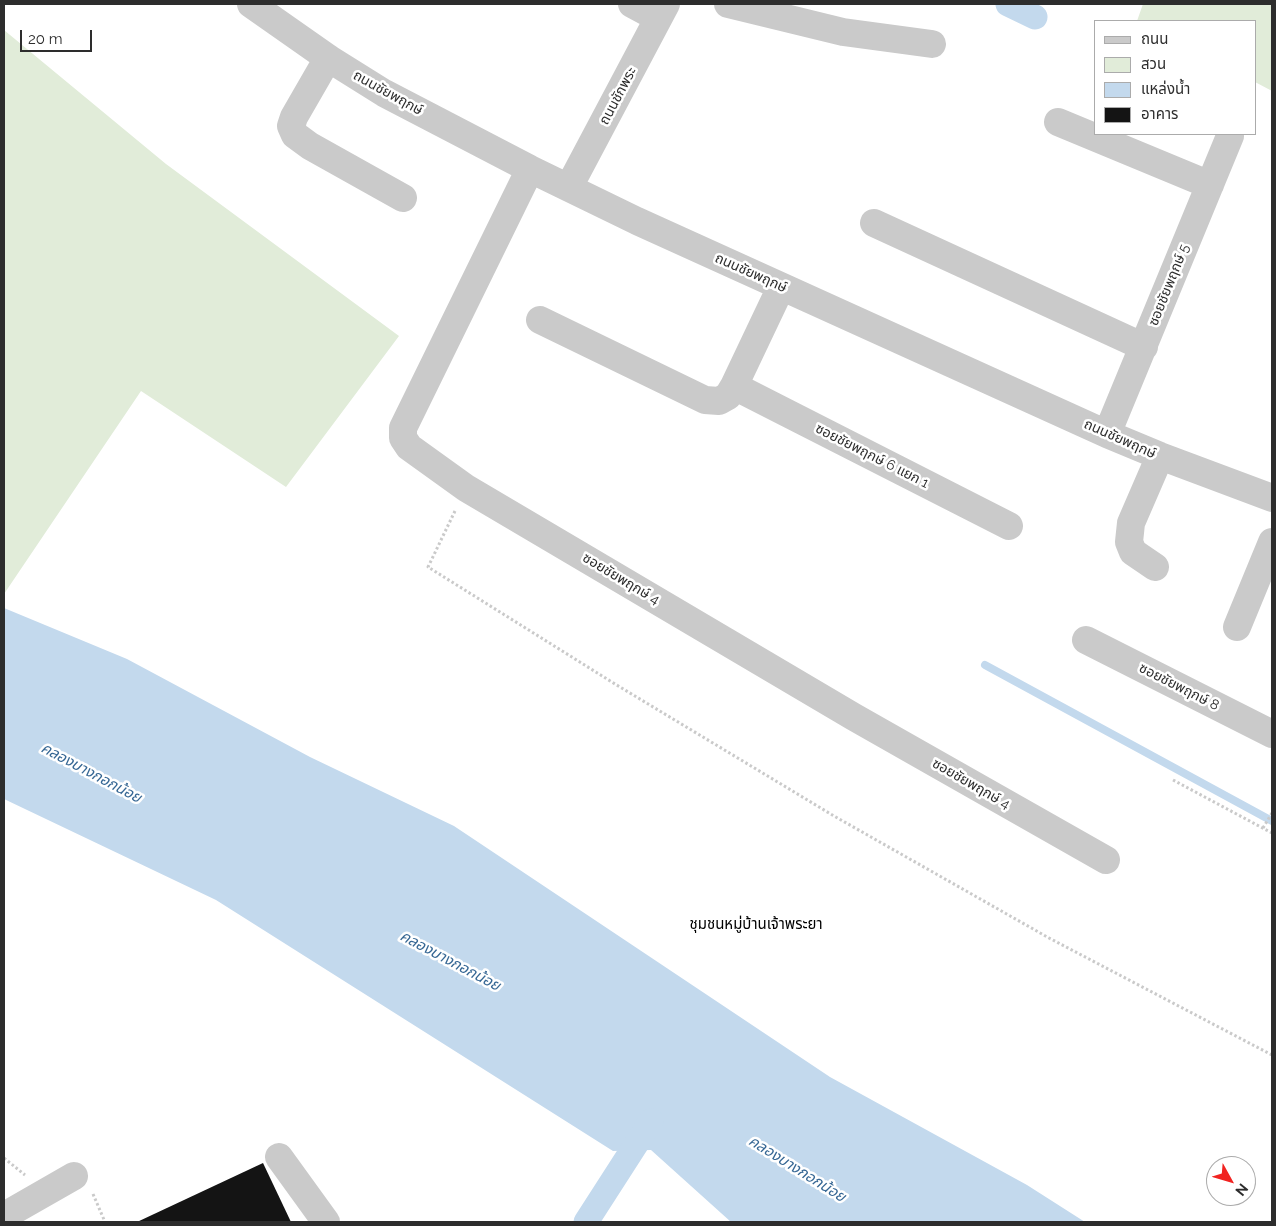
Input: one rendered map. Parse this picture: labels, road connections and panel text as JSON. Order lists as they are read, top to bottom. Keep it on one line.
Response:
{"streets":{"street":["ถนนชัยพฤกษ์","ถนนชักพระ","ซอยชัยพฤกษ์ 5","ซอยชัยพฤกษ์ 6 แยก 1","ซอยชัยพฤกษ์ 4","ซอยชัยพฤกษ์ 8"]},"crossings":[["ถนนชัยพฤกษ์","ถนนชักพระ"],["ถนนชัยพฤกษ์","ซอยชัยพฤกษ์ 5"],["ถนนชัยพฤกษ์","ซอยชัยพฤกษ์ 4"]],"districts":["ชุมชนหมู่บ้านเจ้าพระยา"],"water":["คลองบางกอกน้อย"],"legend":["ถนน","สวน","แหล่งน้ำ","อาคาร"],"scale_bar":"20 m","north":"bottom right"}
